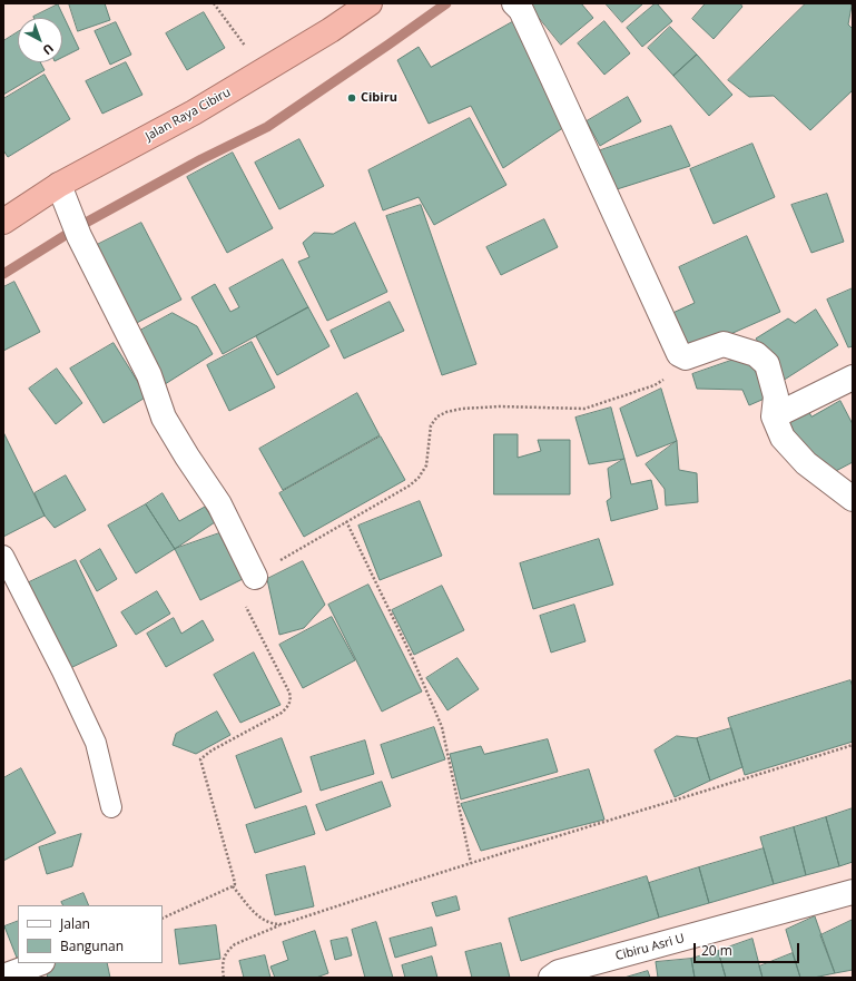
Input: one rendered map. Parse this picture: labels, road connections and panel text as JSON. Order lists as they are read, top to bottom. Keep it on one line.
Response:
{"streets":{"highway":["Jalan Raya Cibiru"],"street":["Cibiru Asri U"]},"places":["Cibiru"],"legend":["Jalan","Bangunan"],"scale_bar":"20 m","north":"bottom right"}
